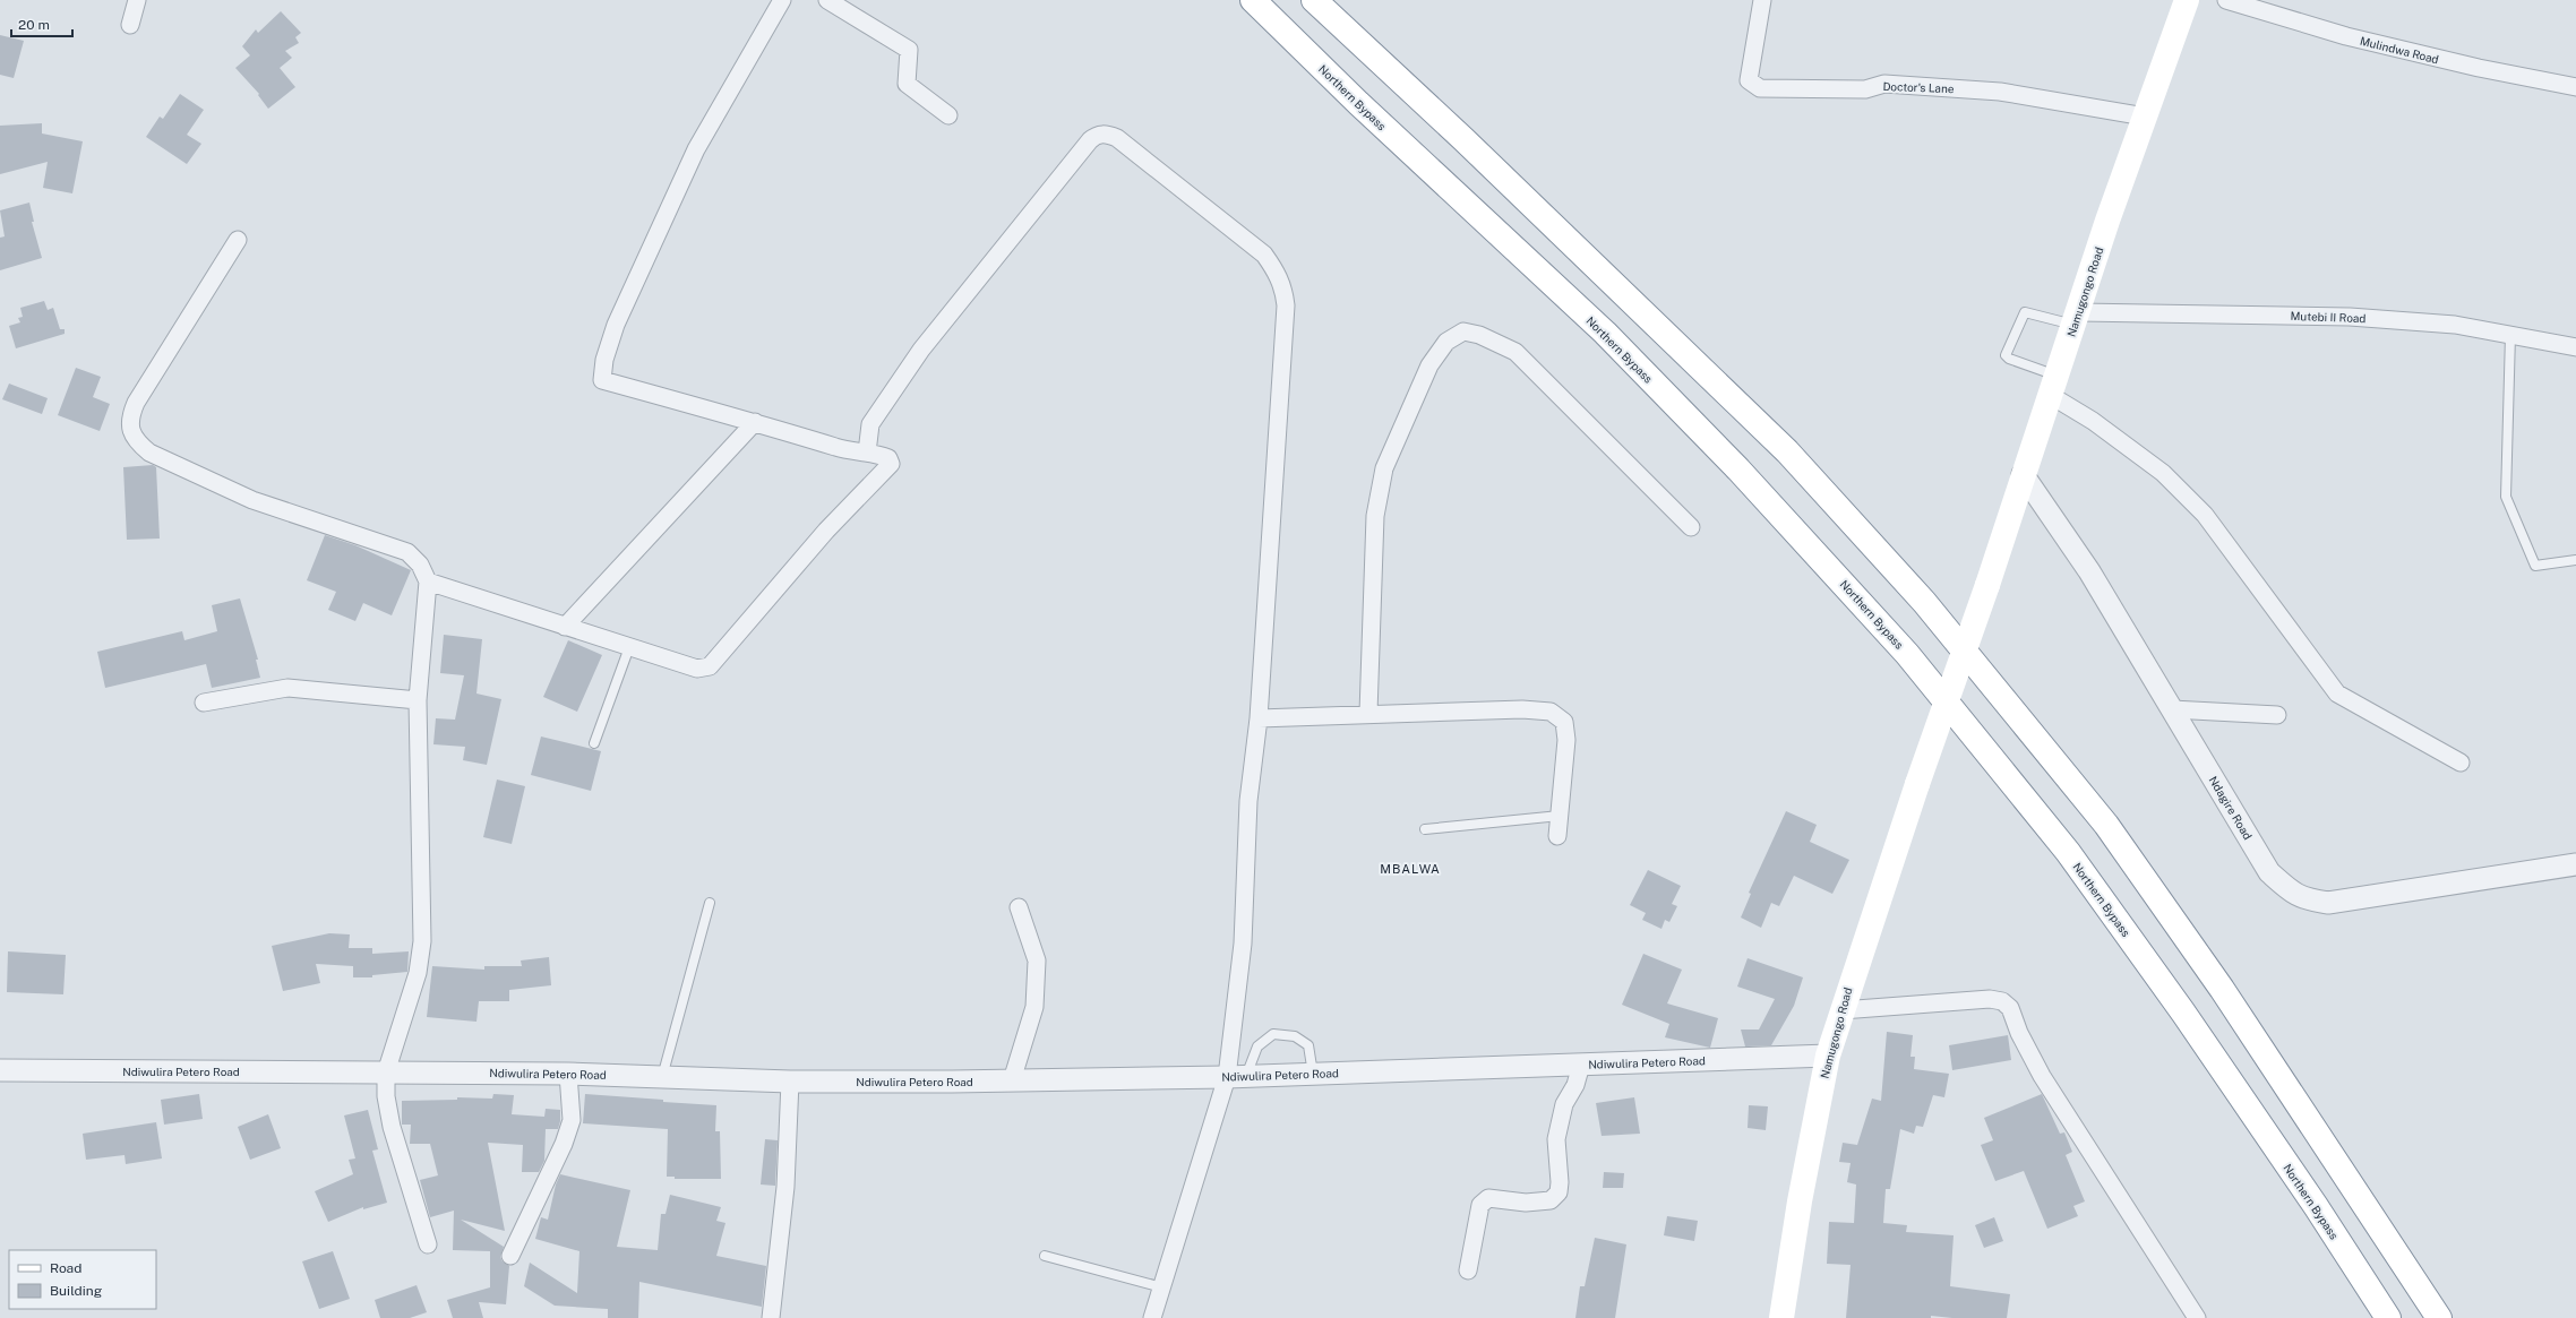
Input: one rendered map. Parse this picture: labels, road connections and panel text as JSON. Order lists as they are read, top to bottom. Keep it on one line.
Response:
{"streets":{"main road":["Northern Bypass","Namugongo Road"],"street":["Mulindwa Road","Doctor's Lane","Mutebi II Road","Ndagire Road","Ndiwulira Petero Road"]},"crossings":[["Doctor's Lane","Namugongo Road"],["Namugongo Road","Mutebi II Road"],["Namugongo Road","Ndagire Road"],["Namugongo Road","Ndiwulira Petero Road"]],"districts":["MBALWA"],"legend":["Road","Building"],"scale_bar":"20 m"}
